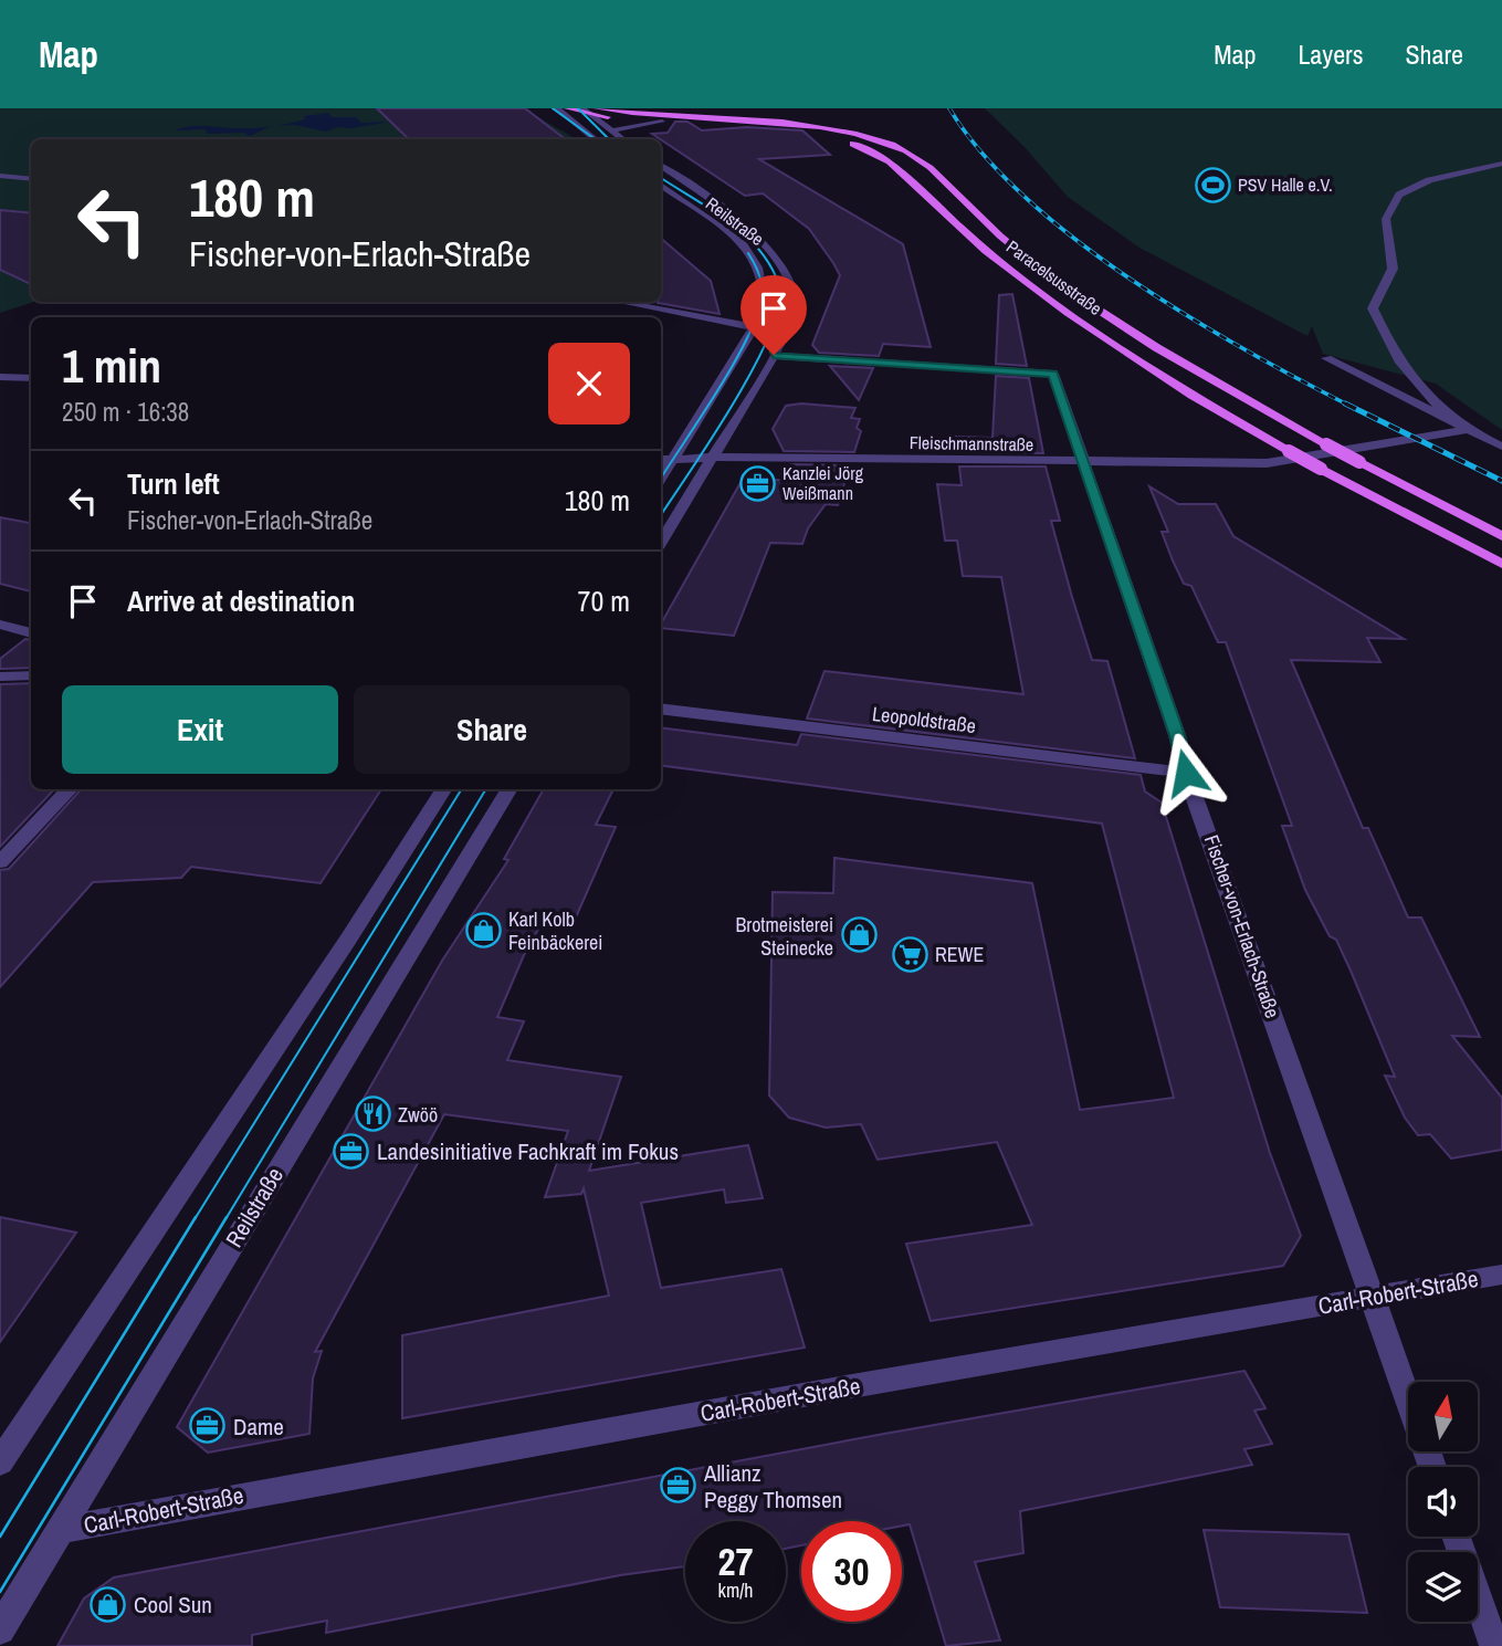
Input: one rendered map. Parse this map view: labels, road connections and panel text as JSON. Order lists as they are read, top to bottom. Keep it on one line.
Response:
{"streets":{"main road":["Paracelsusstraße"],"street":["Reilstraße","Fleischmannstraße","Leopoldstraße","Fischer-von-Erlach-Straße","Carl-Robert-Straße"]},"crossings":[["Reilstraße","Fleischmannstraße"],["Reilstraße","Fischer-von-Erlach-Straße"],["Reilstraße","Carl-Robert-Straße"],["Fleischmannstraße","Fischer-von-Erlach-Straße"],["Leopoldstraße","Fischer-von-Erlach-Straße"],["Fischer-von-Erlach-Straße","Carl-Robert-Straße"]],"places":{"sports":["PSV Halle e.V."],"office":["Kanzlei Jörg Weißmann","Landesinitiative Fachkraft im Fokus","Dame","Allianz Peggy Thomsen"],"shop":["Karl Kolb Feinbäckerei","Brotmeisterei Steinecke","Cool Sun"],"supermarket":["REWE"],"restaurant":["Zwöö"]},"north":"top","page":{"header":"Map","nav":["Map","Layers","Share"],"turn":["180 m","Fischer-von-Erlach-Straße"],"heading":["1 min","250 m · 16:38"],"list":[{"name":"Turn left","note":"Fischer-von-Erlach-Straße","value":"180 m"},{"name":"Arrive at destination","value":"70 m"}],"buttons":["Exit","Share"],"speed":"27 km/h","limit":"30"}}
